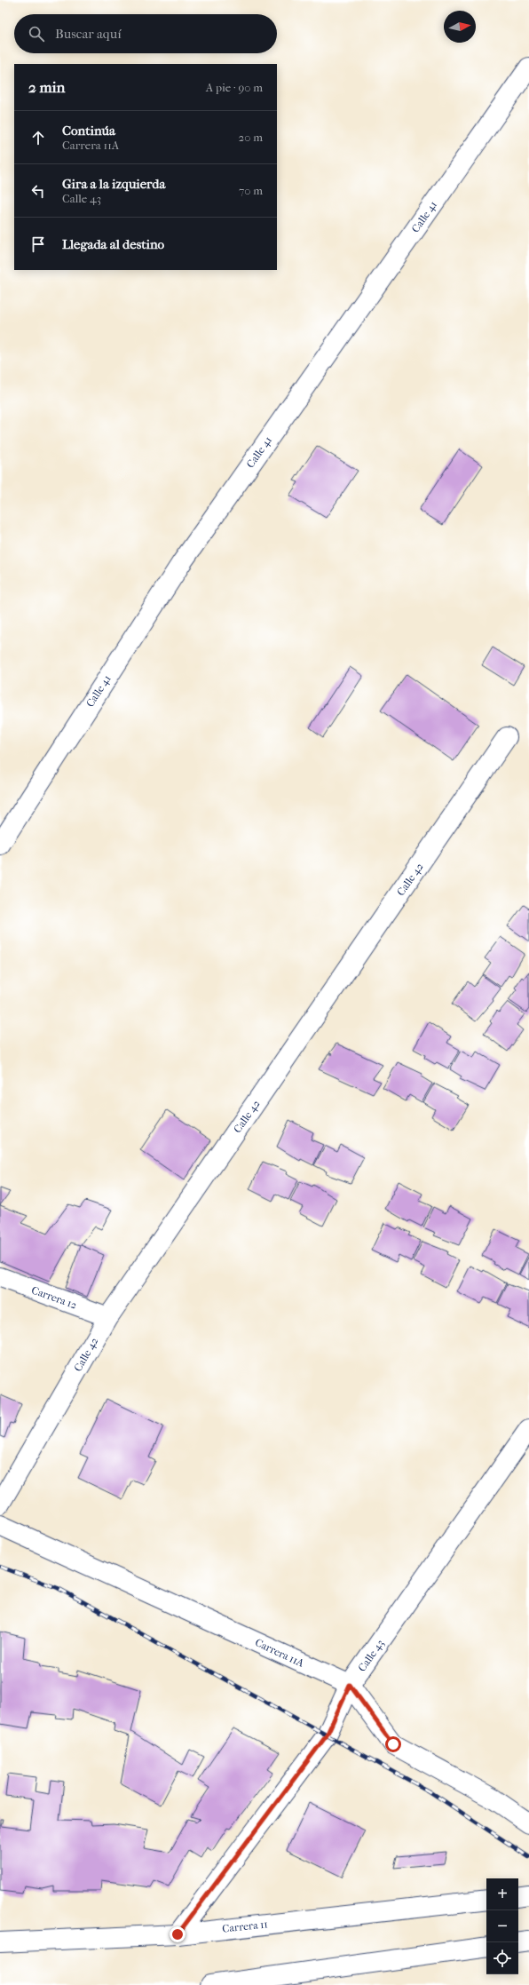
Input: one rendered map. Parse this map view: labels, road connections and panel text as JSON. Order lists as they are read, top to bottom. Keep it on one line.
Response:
{"streets":{"street":["Calle 41","Calle 42","Carrera 12","Carrera 11A","Calle 43","Carrera 11"]},"crossings":[["Calle 42","Carrera 12"],["Carrera 11A","Calle 43"],["Calle 43","Carrera 11"]],"north":"right","page":{"search":"Buscar aquí","heading":["2 min","A pie · 90 m"],"list":[["Continúa","Carrera 11A","20 m"],["Gira a la izquierda","Calle 43","70 m"],"Llegada al destino"],"map_buttons":["+","−"]}}
